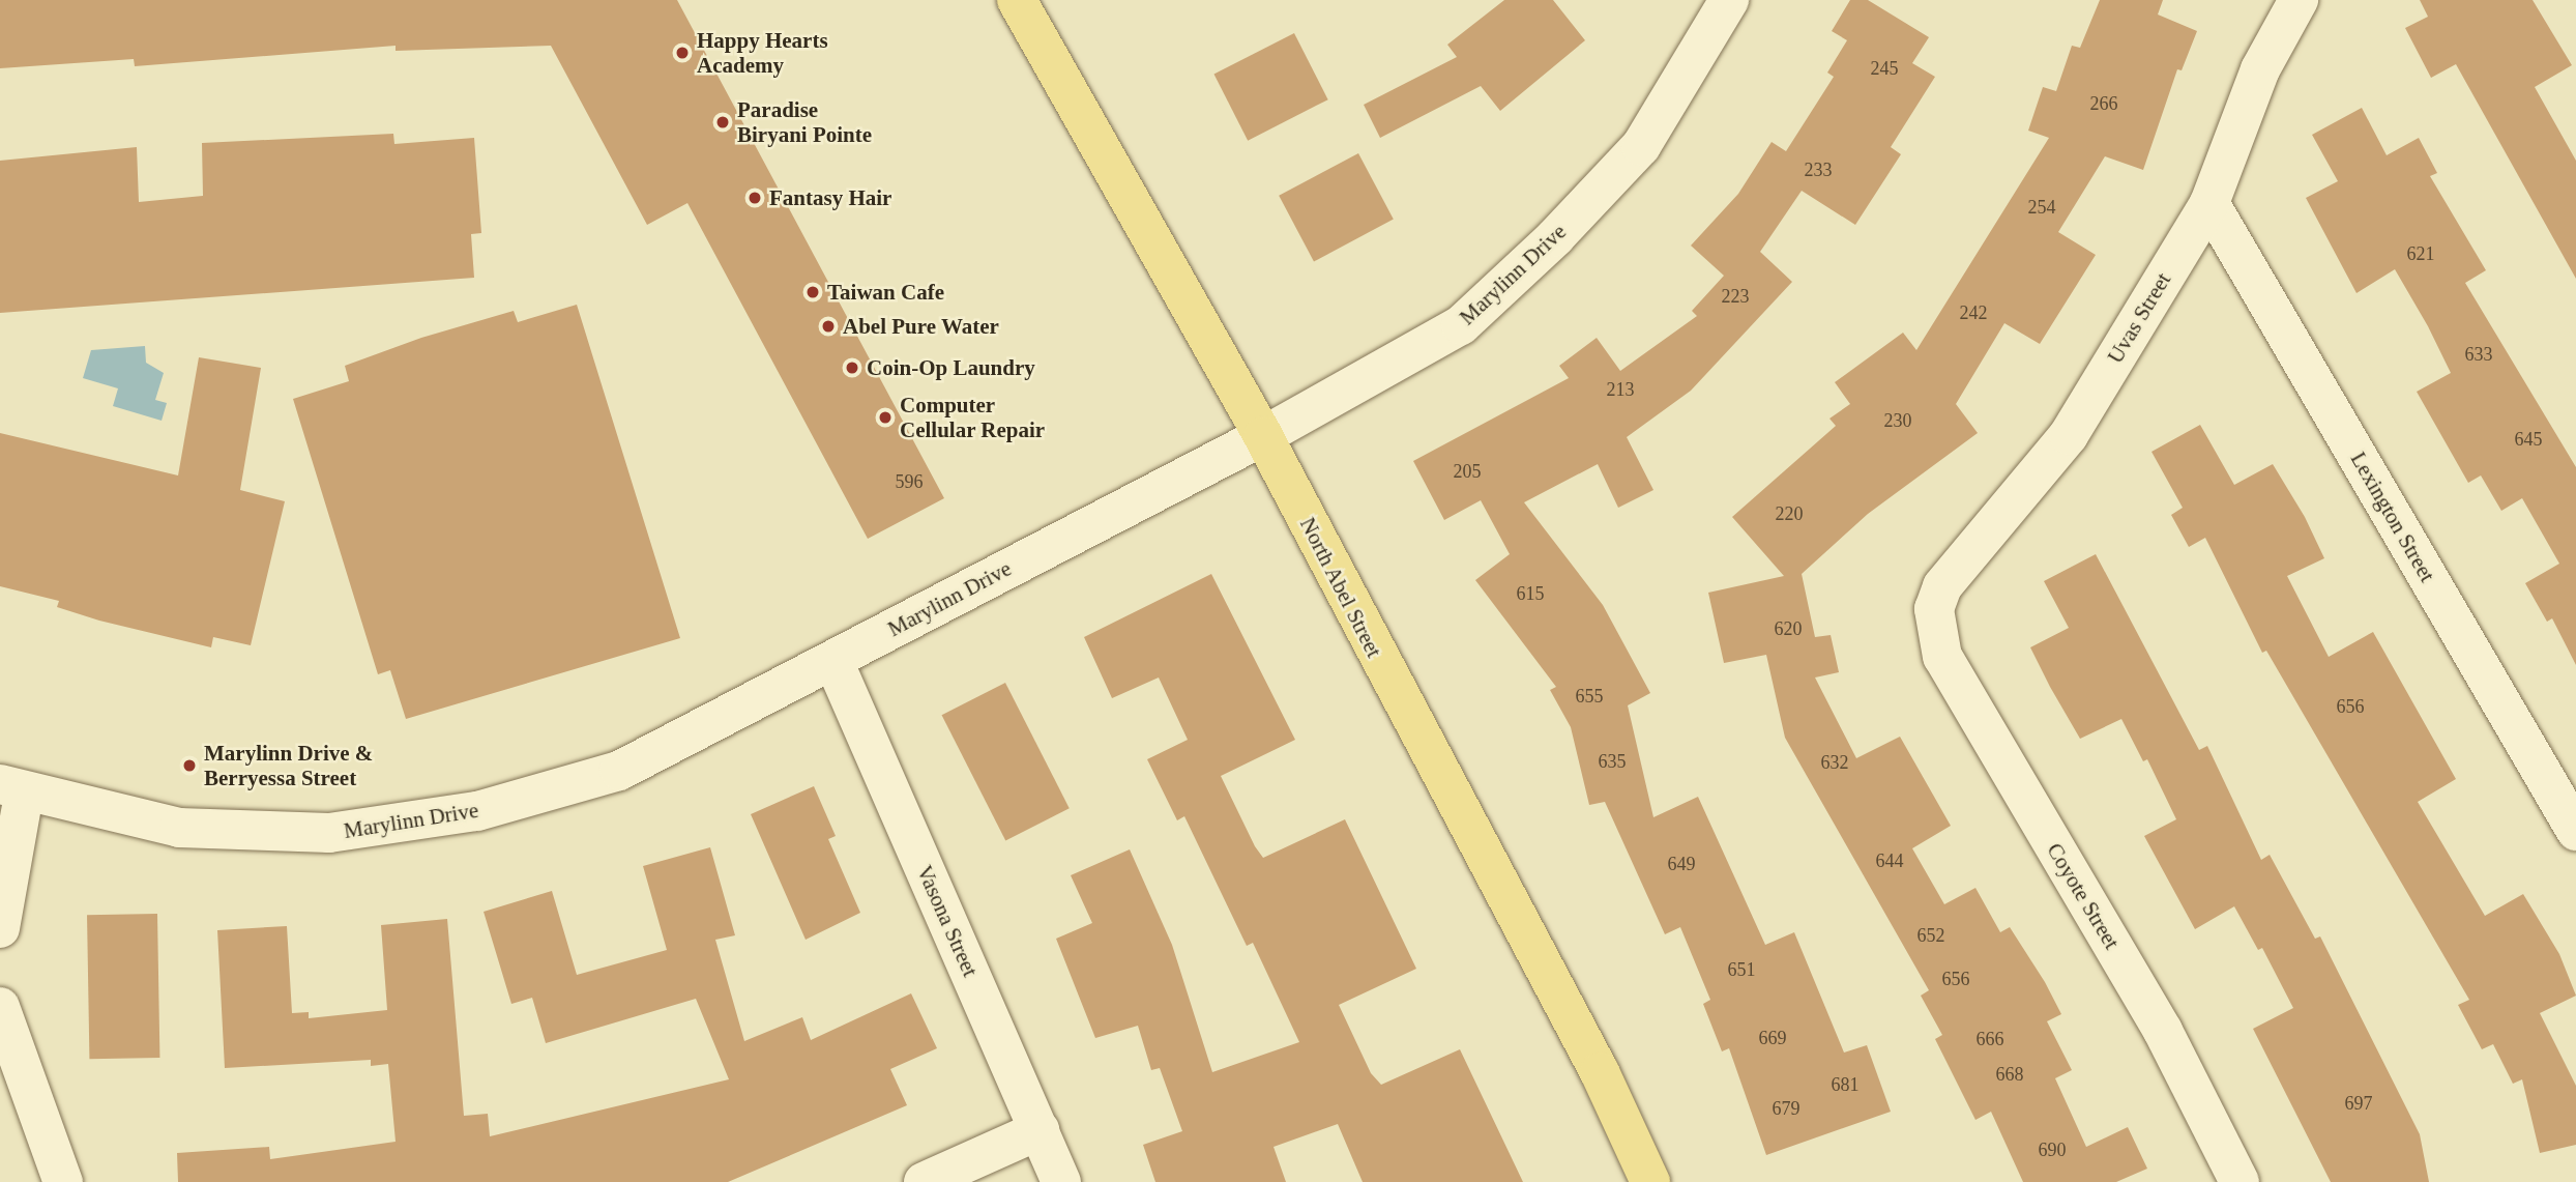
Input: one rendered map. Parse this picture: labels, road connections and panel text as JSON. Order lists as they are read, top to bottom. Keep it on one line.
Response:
{"streets":{"main road":["North Abel Street"],"street":["Marylinn Drive","Uvas Street","Lexington Street","Coyote Street","Vasona Street"]},"crossings":[["Marylinn Drive","North Abel Street"],["Marylinn Drive","Vasona Street"],["Uvas Street","Lexington Street"],["Uvas Street","Coyote Street"]],"places":["Happy Hearts Academy","Paradise Biryani Pointe","Fantasy Hair","Taiwan Cafe","Abel Pure Water","Coin-Op Laundry","Computer Cellular Repair","Marylinn Drive & Berryessa Street"],"house_numbers":["245","266","233","254","621","223","242","633","213","230","645","205","596","220","615","620","655","656","635","632","644","649","652","651","656","669","666","668","681","697","679","690"]}
